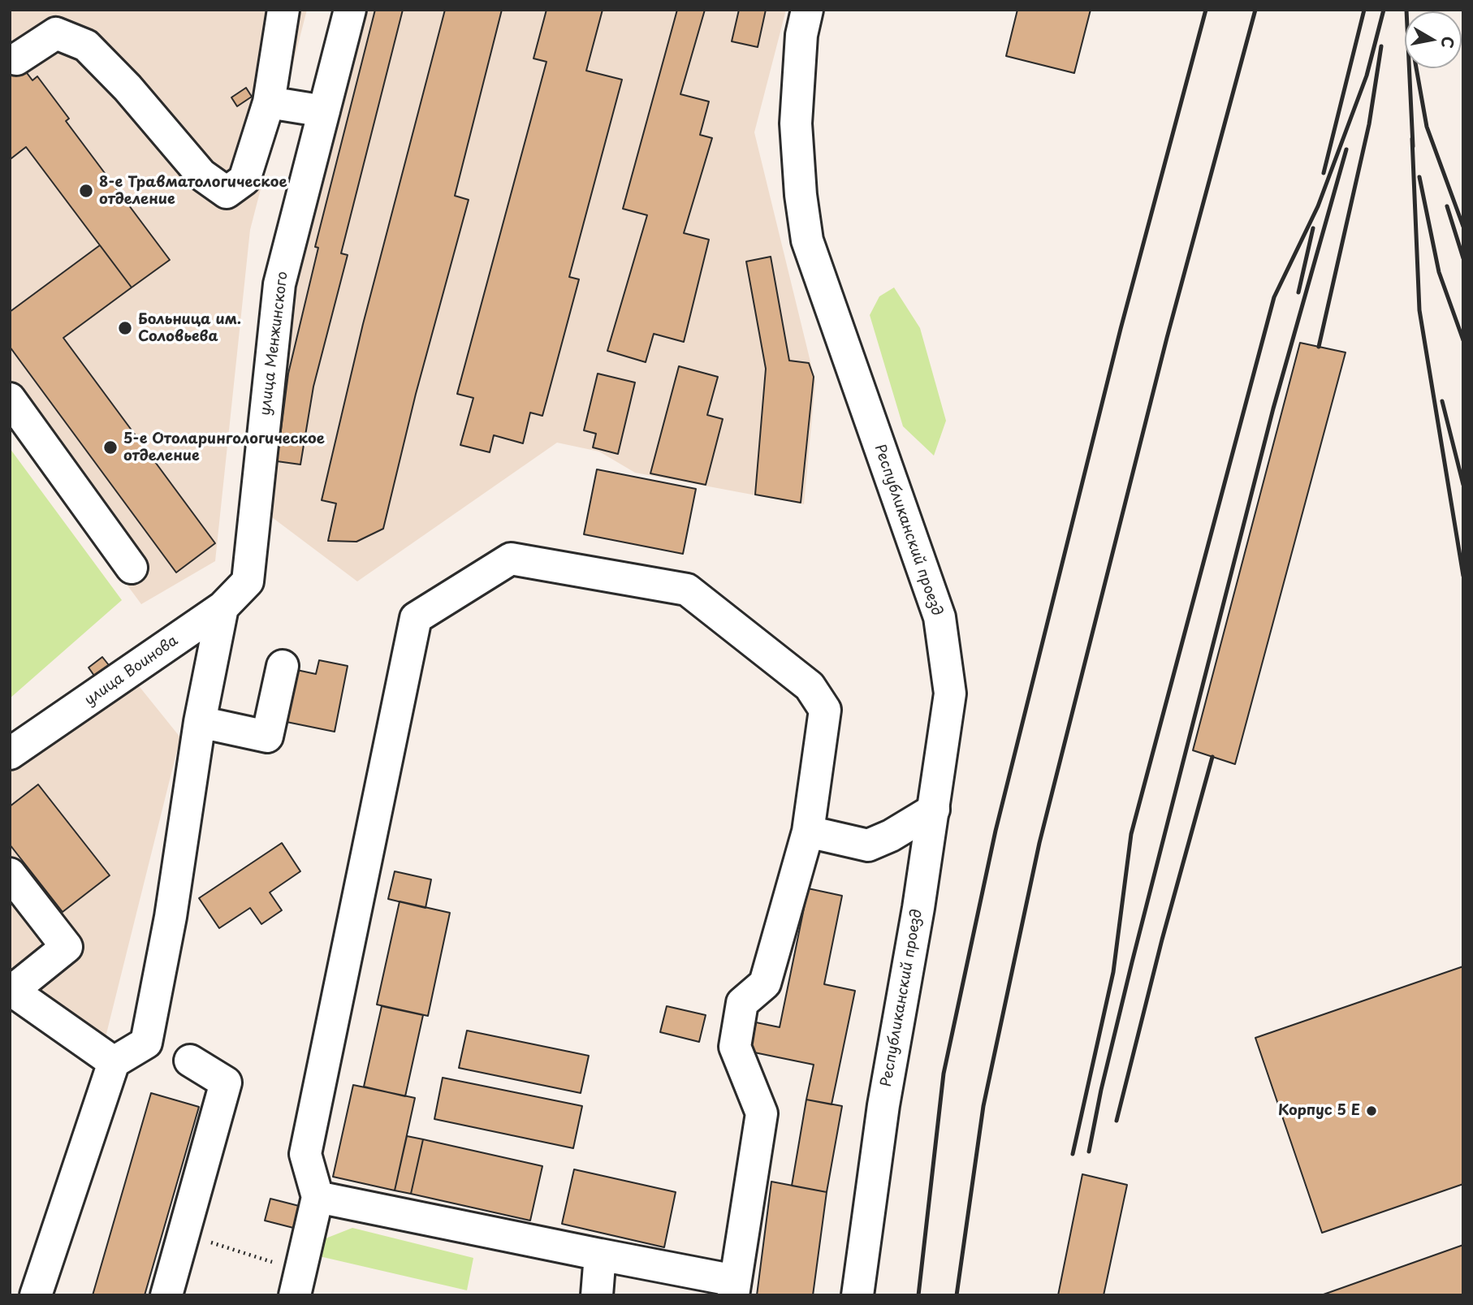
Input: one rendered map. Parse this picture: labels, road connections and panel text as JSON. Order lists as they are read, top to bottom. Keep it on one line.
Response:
{"streets":{"main road":["улица Менжинского","Республиканский проезд","улица Воинова"]},"crossings":[["улица Менжинского","улица Воинова"]],"places":["8-е Травматологическое отделение","Больница им. Соловьева","5-е Отоларингологическое отделение","Корпус 5 E"],"north":"right"}
